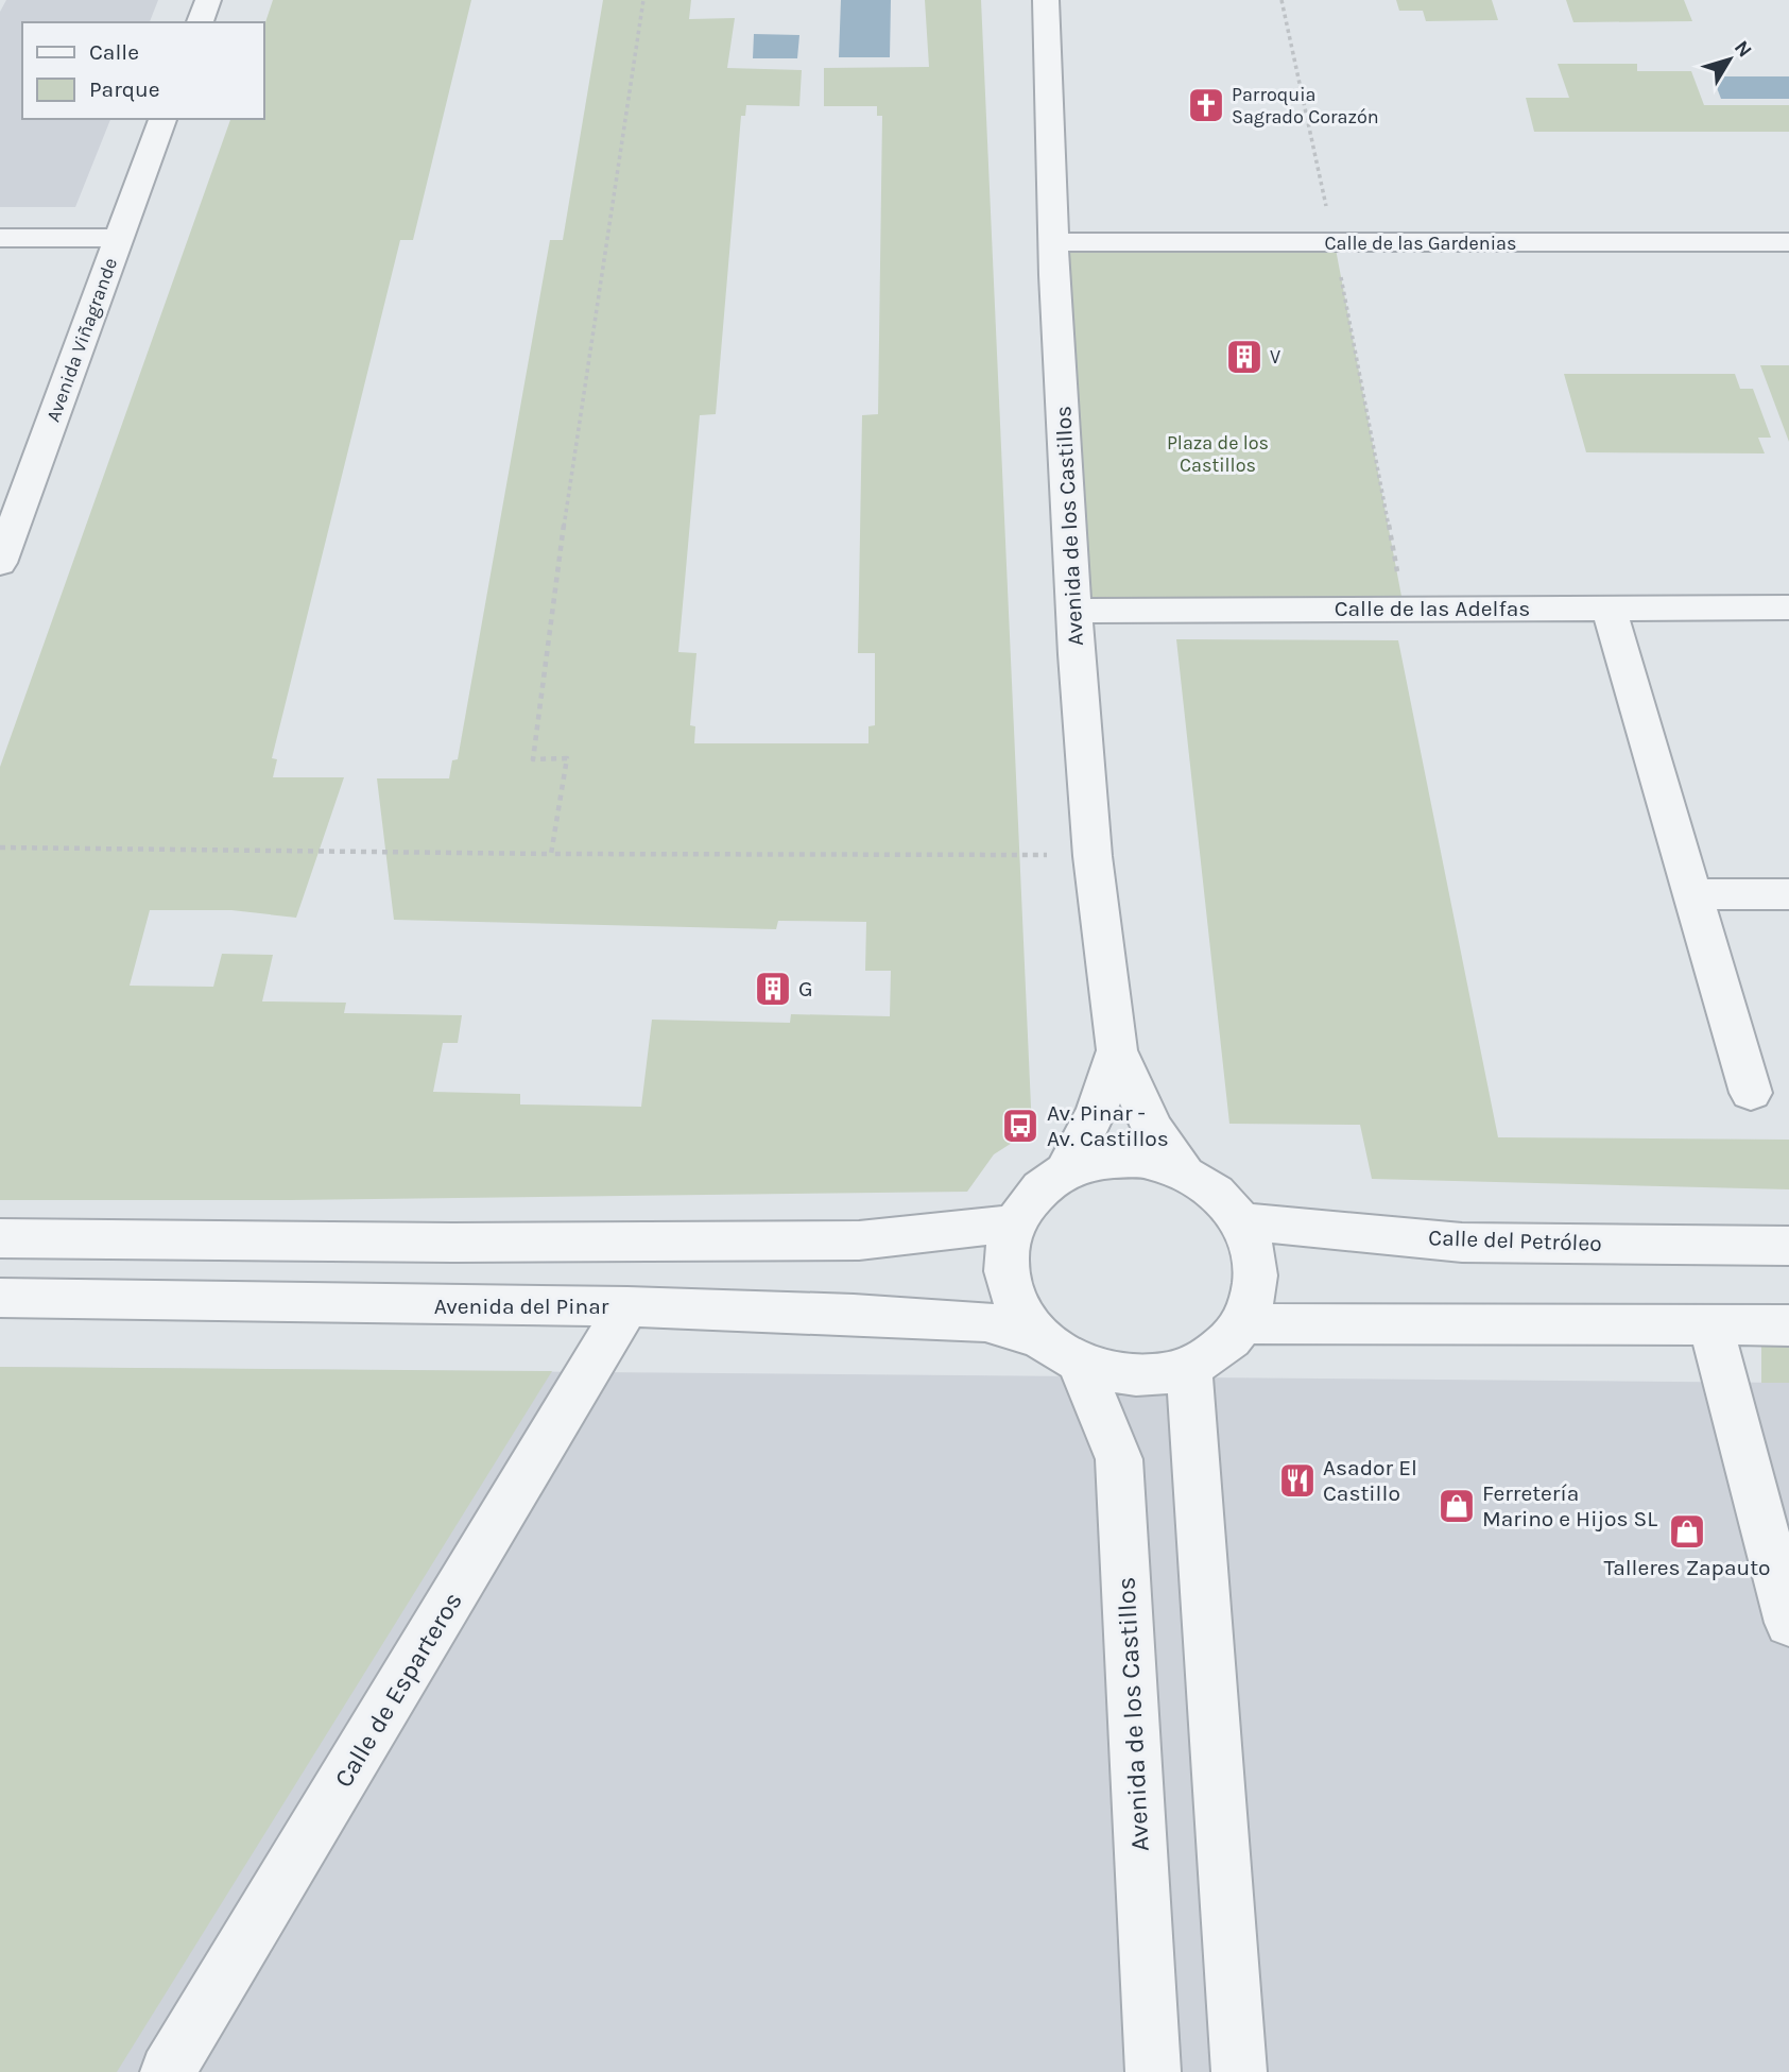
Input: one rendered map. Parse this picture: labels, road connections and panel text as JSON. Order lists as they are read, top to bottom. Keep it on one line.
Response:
{"streets":{"street":["Calle de las Gardenias","Avenida Viñagrande","Avenida de los Castillos","Calle de las Adelfas","Calle del Petróleo","Avenida del Pinar","Calle de Esparteros"]},"crossings":[["Calle de las Gardenias","Avenida de los Castillos"],["Avenida de los Castillos","Calle de las Adelfas"],["Avenida de los Castillos","Calle del Petróleo"],["Avenida de los Castillos","Avenida del Pinar"],["Calle del Petróleo","Avenida del Pinar"],["Avenida del Pinar","Calle de Esparteros"]],"parks":["Plaza de los Castillos"],"places":{"church":["Parroquia Sagrado Corazón"],"building":["V","G"],"bus stop":["Av. Pinar - Av. Castillos"],"restaurant":["Asador El Castillo"],"shop":["Ferretería Marino e Hijos SL","Talleres Zapauto"]},"legend":["Calle","Parque"],"north":"top right"}
